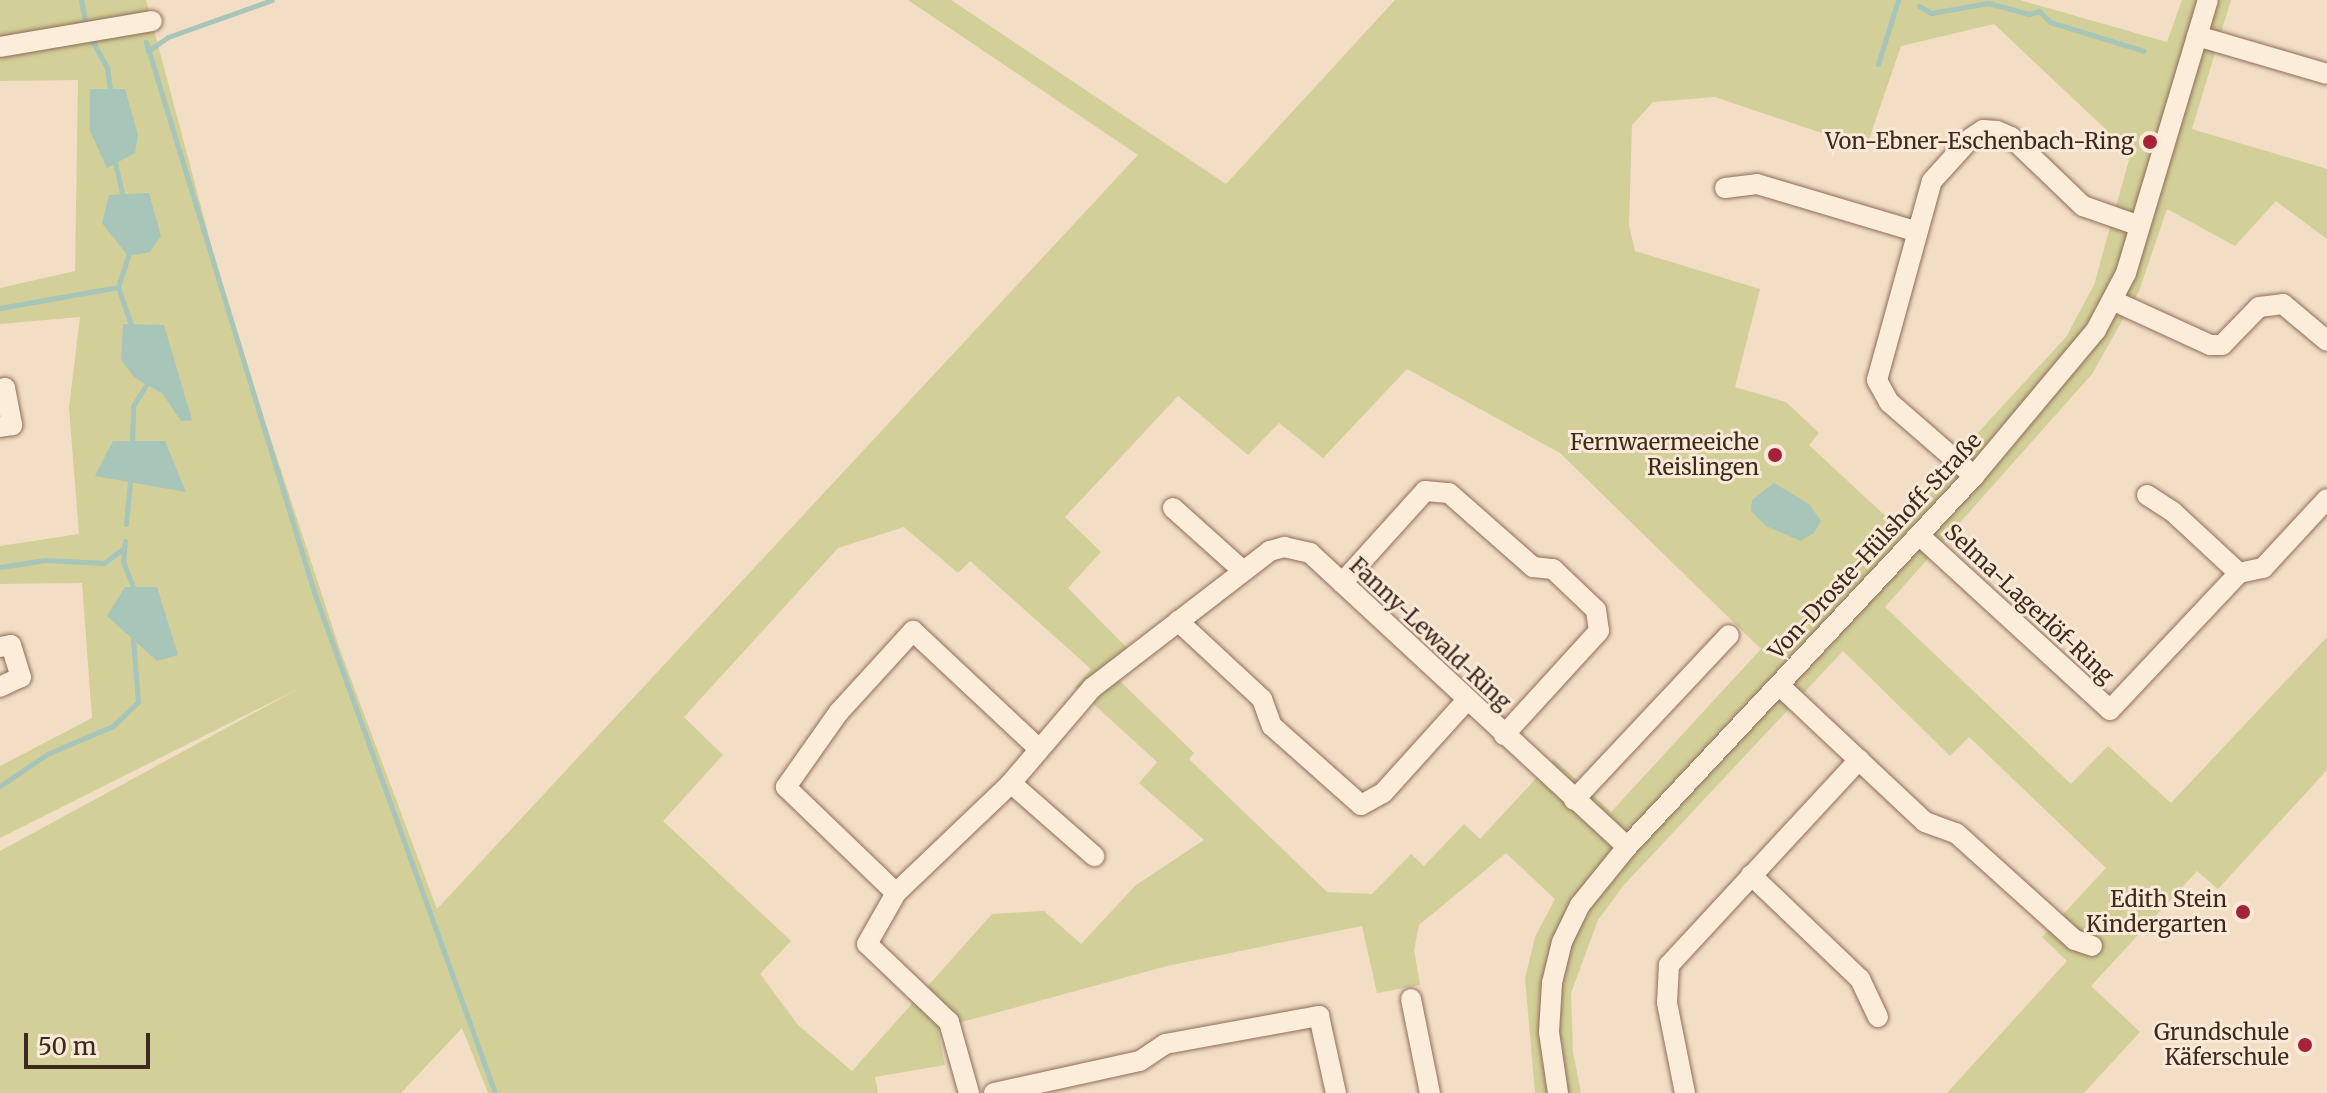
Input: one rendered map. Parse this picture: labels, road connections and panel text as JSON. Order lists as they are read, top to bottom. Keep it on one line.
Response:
{"streets":{"street":["Von-Droste-Hülshoff-Straße","Selma-Lagerlöf-Ring","Fanny-Lewald-Ring"]},"crossings":[["Von-Droste-Hülshoff-Straße","Selma-Lagerlöf-Ring"],["Von-Droste-Hülshoff-Straße","Fanny-Lewald-Ring"]],"places":["Von-Ebner-Eschenbach-Ring","Fernwaermeeiche Reislingen","Edith Stein Kindergarten","Grundschule Käferschule"],"scale_bar":"50 m"}
